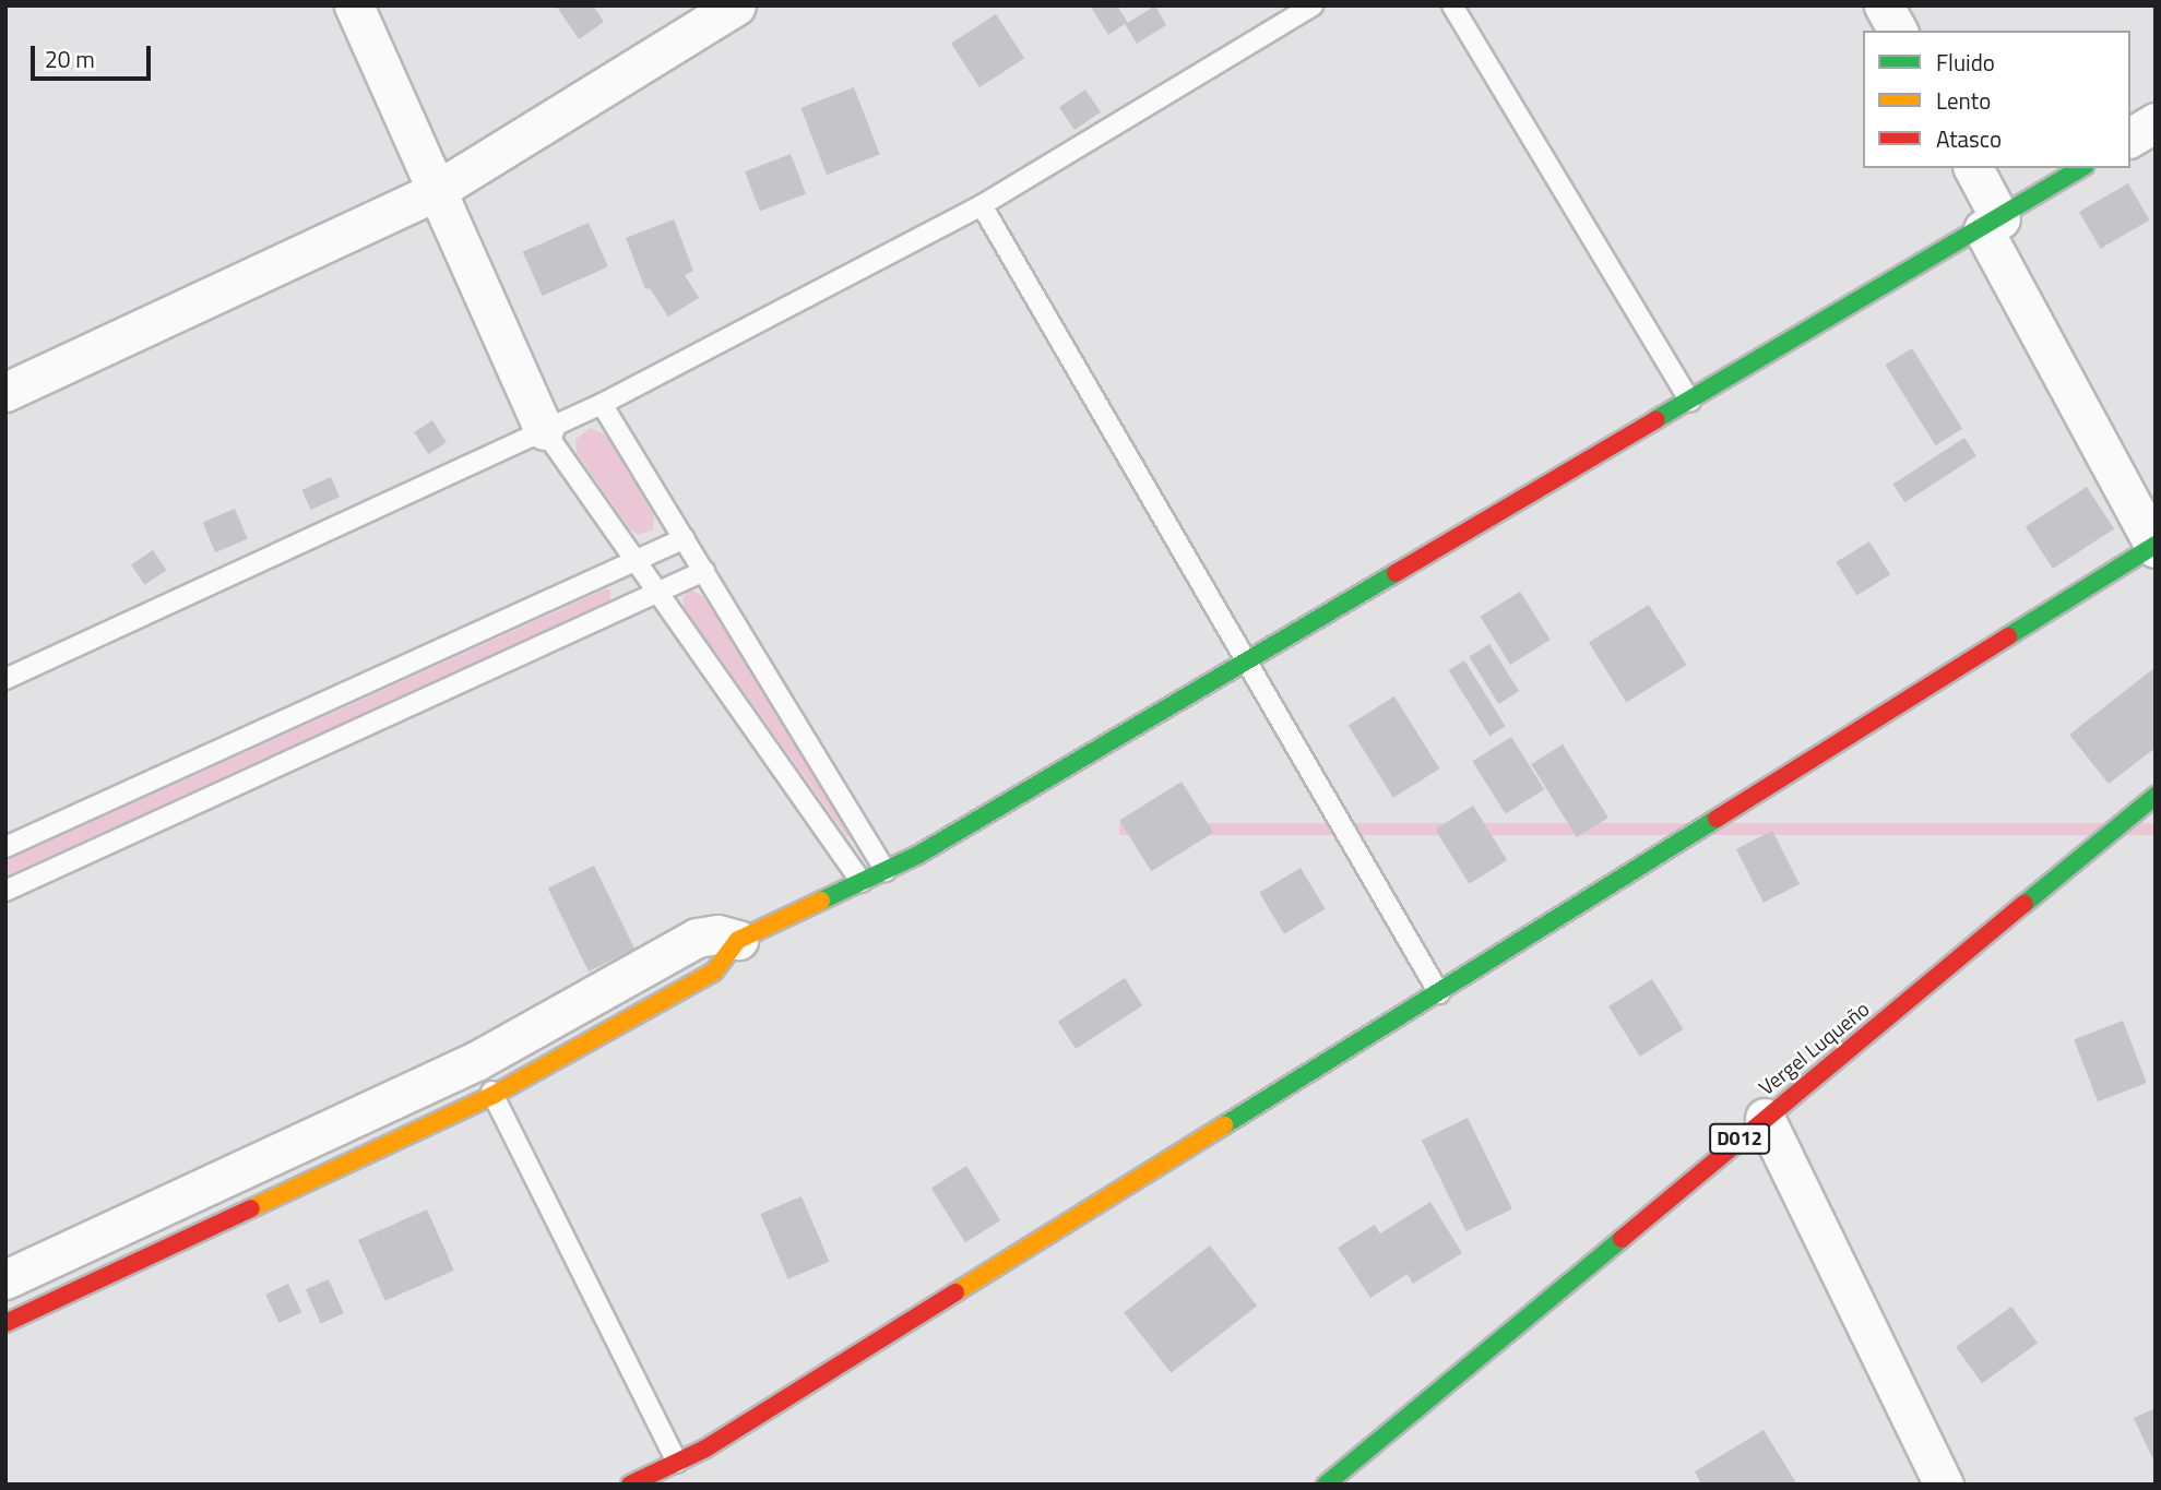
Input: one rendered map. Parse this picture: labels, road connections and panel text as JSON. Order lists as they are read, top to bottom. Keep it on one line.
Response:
{"streets":{"street":["Vergel Luqueño","D012"]},"legend":["Fluido","Lento","Atasco"],"scale_bar":"20 m"}
